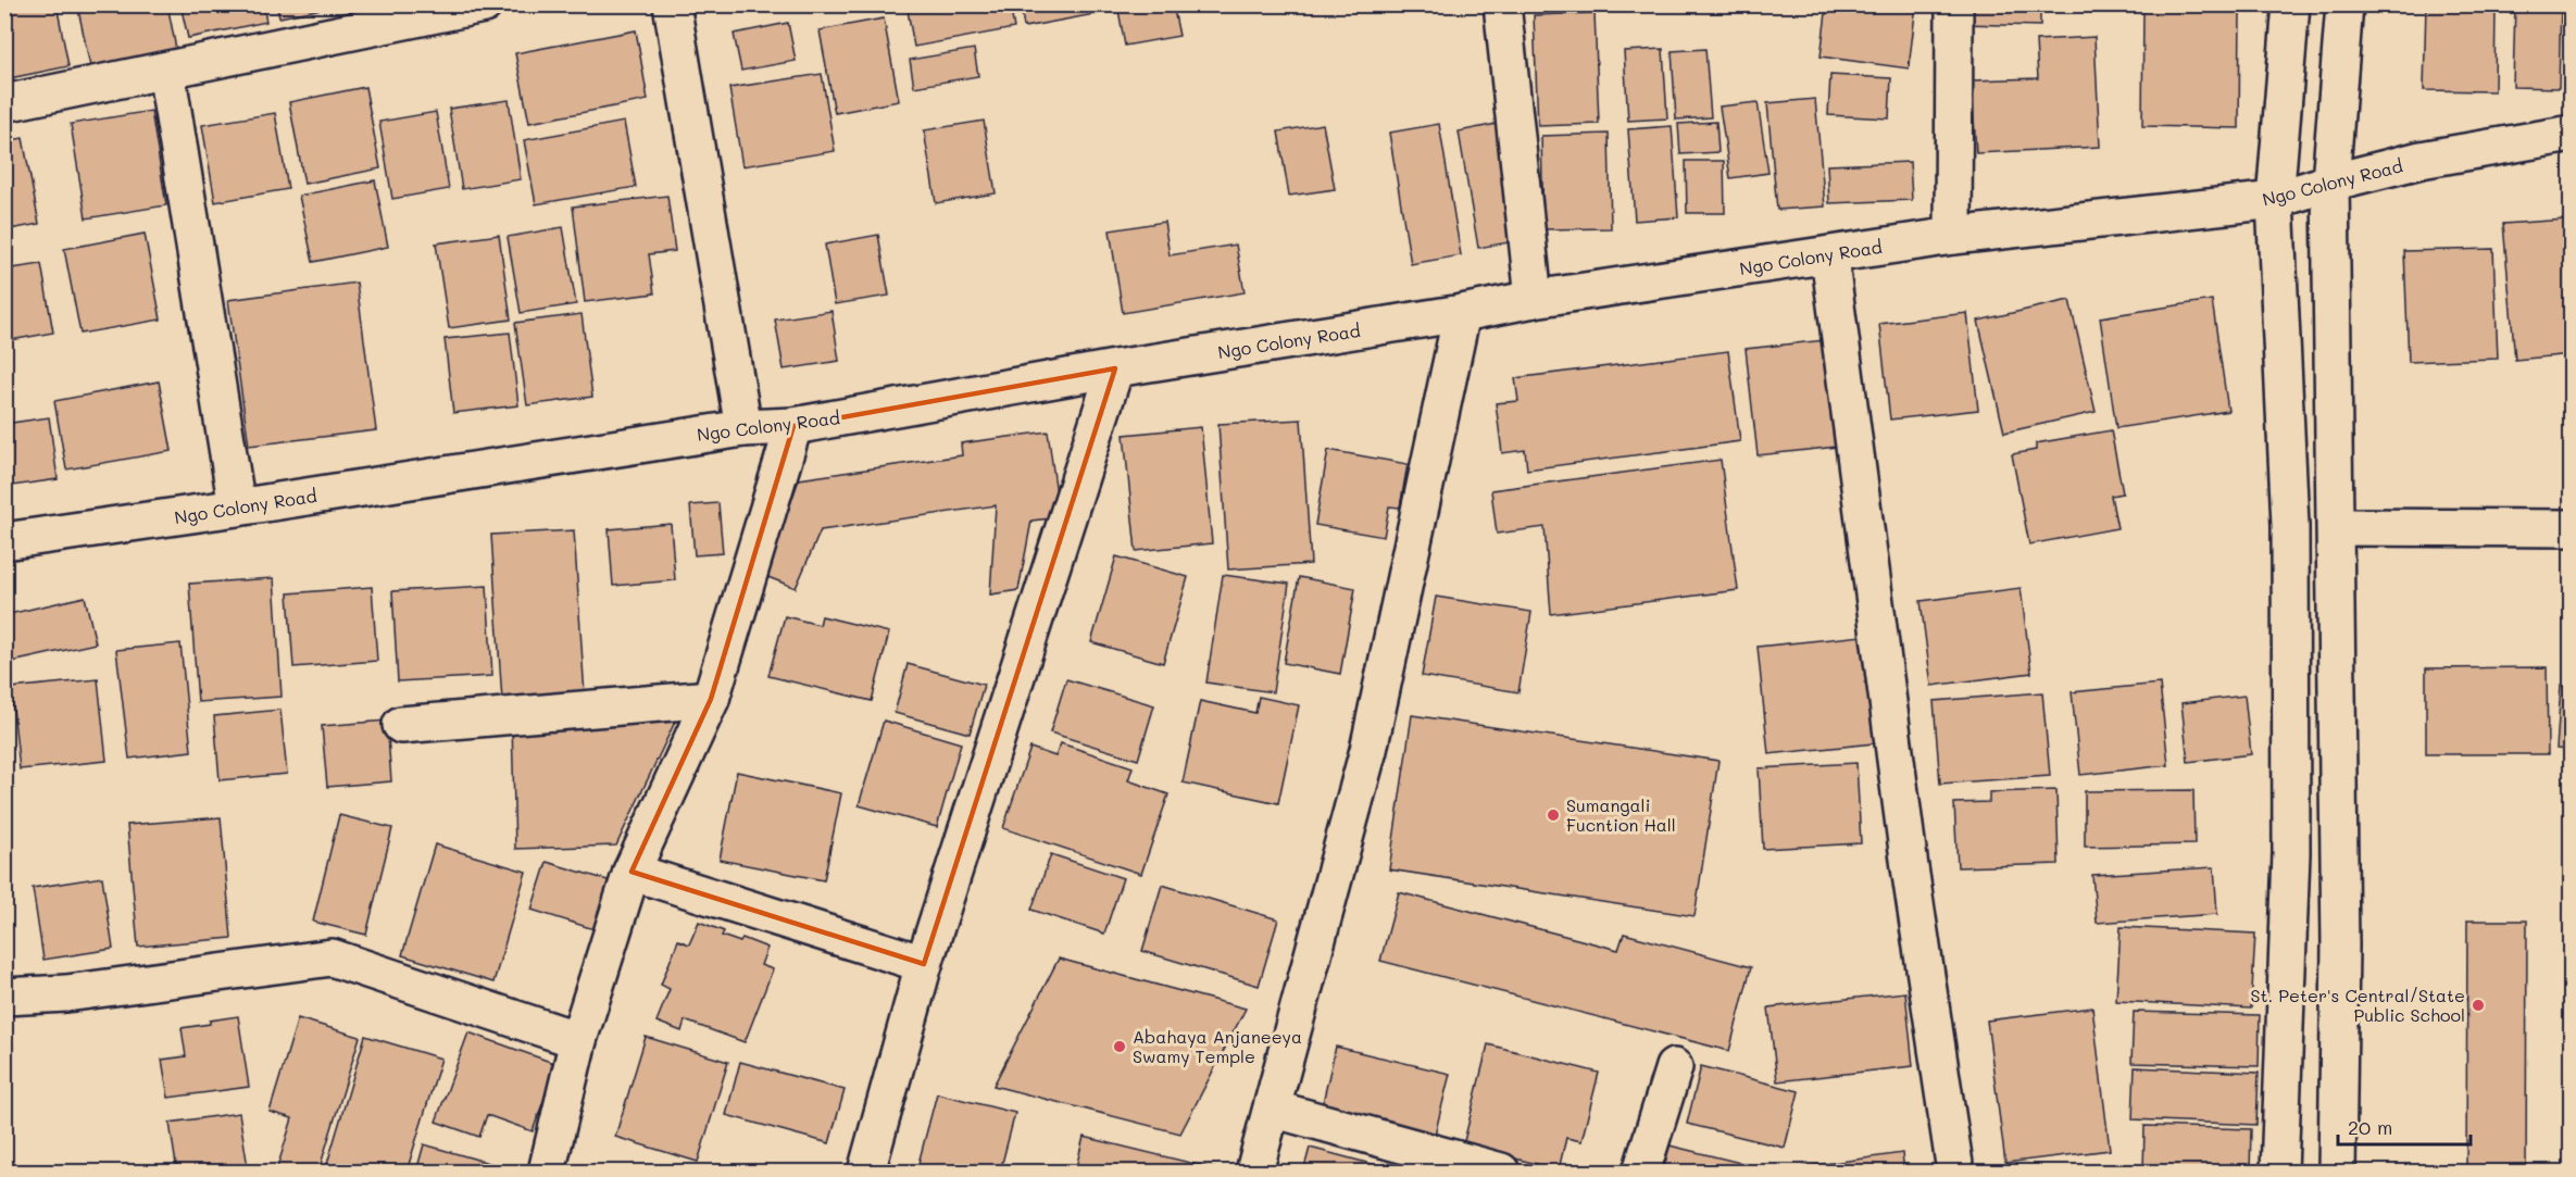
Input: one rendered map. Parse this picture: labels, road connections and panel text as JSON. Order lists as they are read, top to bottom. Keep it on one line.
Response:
{"streets":{"street":["Ngo Colony Road"]},"places":["Sumangali Fucntion Hall","St. Peter's Central/State Public School","Abahaya Anjaneeya Swamy Temple"],"scale_bar":"20 m"}
